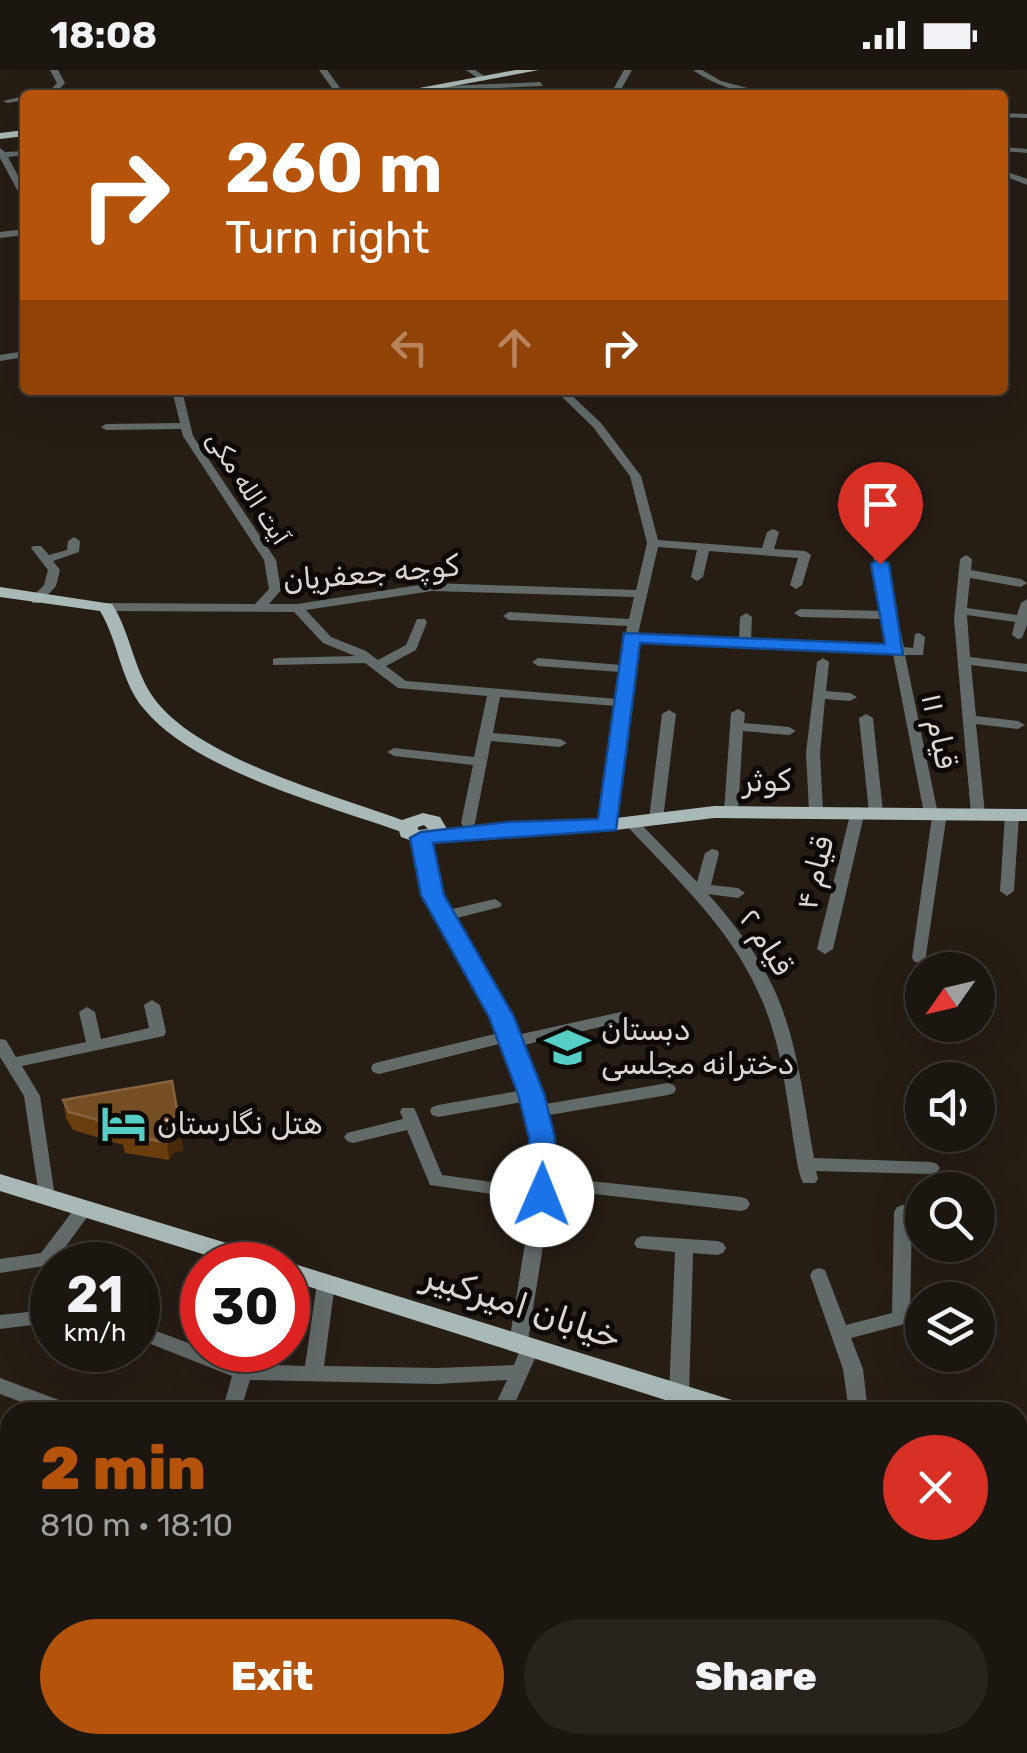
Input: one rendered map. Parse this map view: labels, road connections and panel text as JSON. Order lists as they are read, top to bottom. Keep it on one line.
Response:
{"streets":{"main road":["کوثر","خیابان امیرکبیر"],"street":["آیت الله مکی","کوچه جعفریان","قیام ۱۱","قیام ۴","قیام ۲"]},"crossings":[["آیت الله مکی","کوچه جعفریان"],["قیام ۱۱","کوثر"],["کوثر","قیام ۴"],["کوثر","قیام ۲"]],"places":{"school or university":["دبستان دخترانه مجلسی"],"hotel":["هتل نگارستان"]},"north":"bottom left","page":{"status":"18:08","turn":["260 m","Turn right"],"speed":"21 km/h","limit":"30","heading":["2 min","810 m · 18:10"],"buttons":["Exit","Share"]}}
